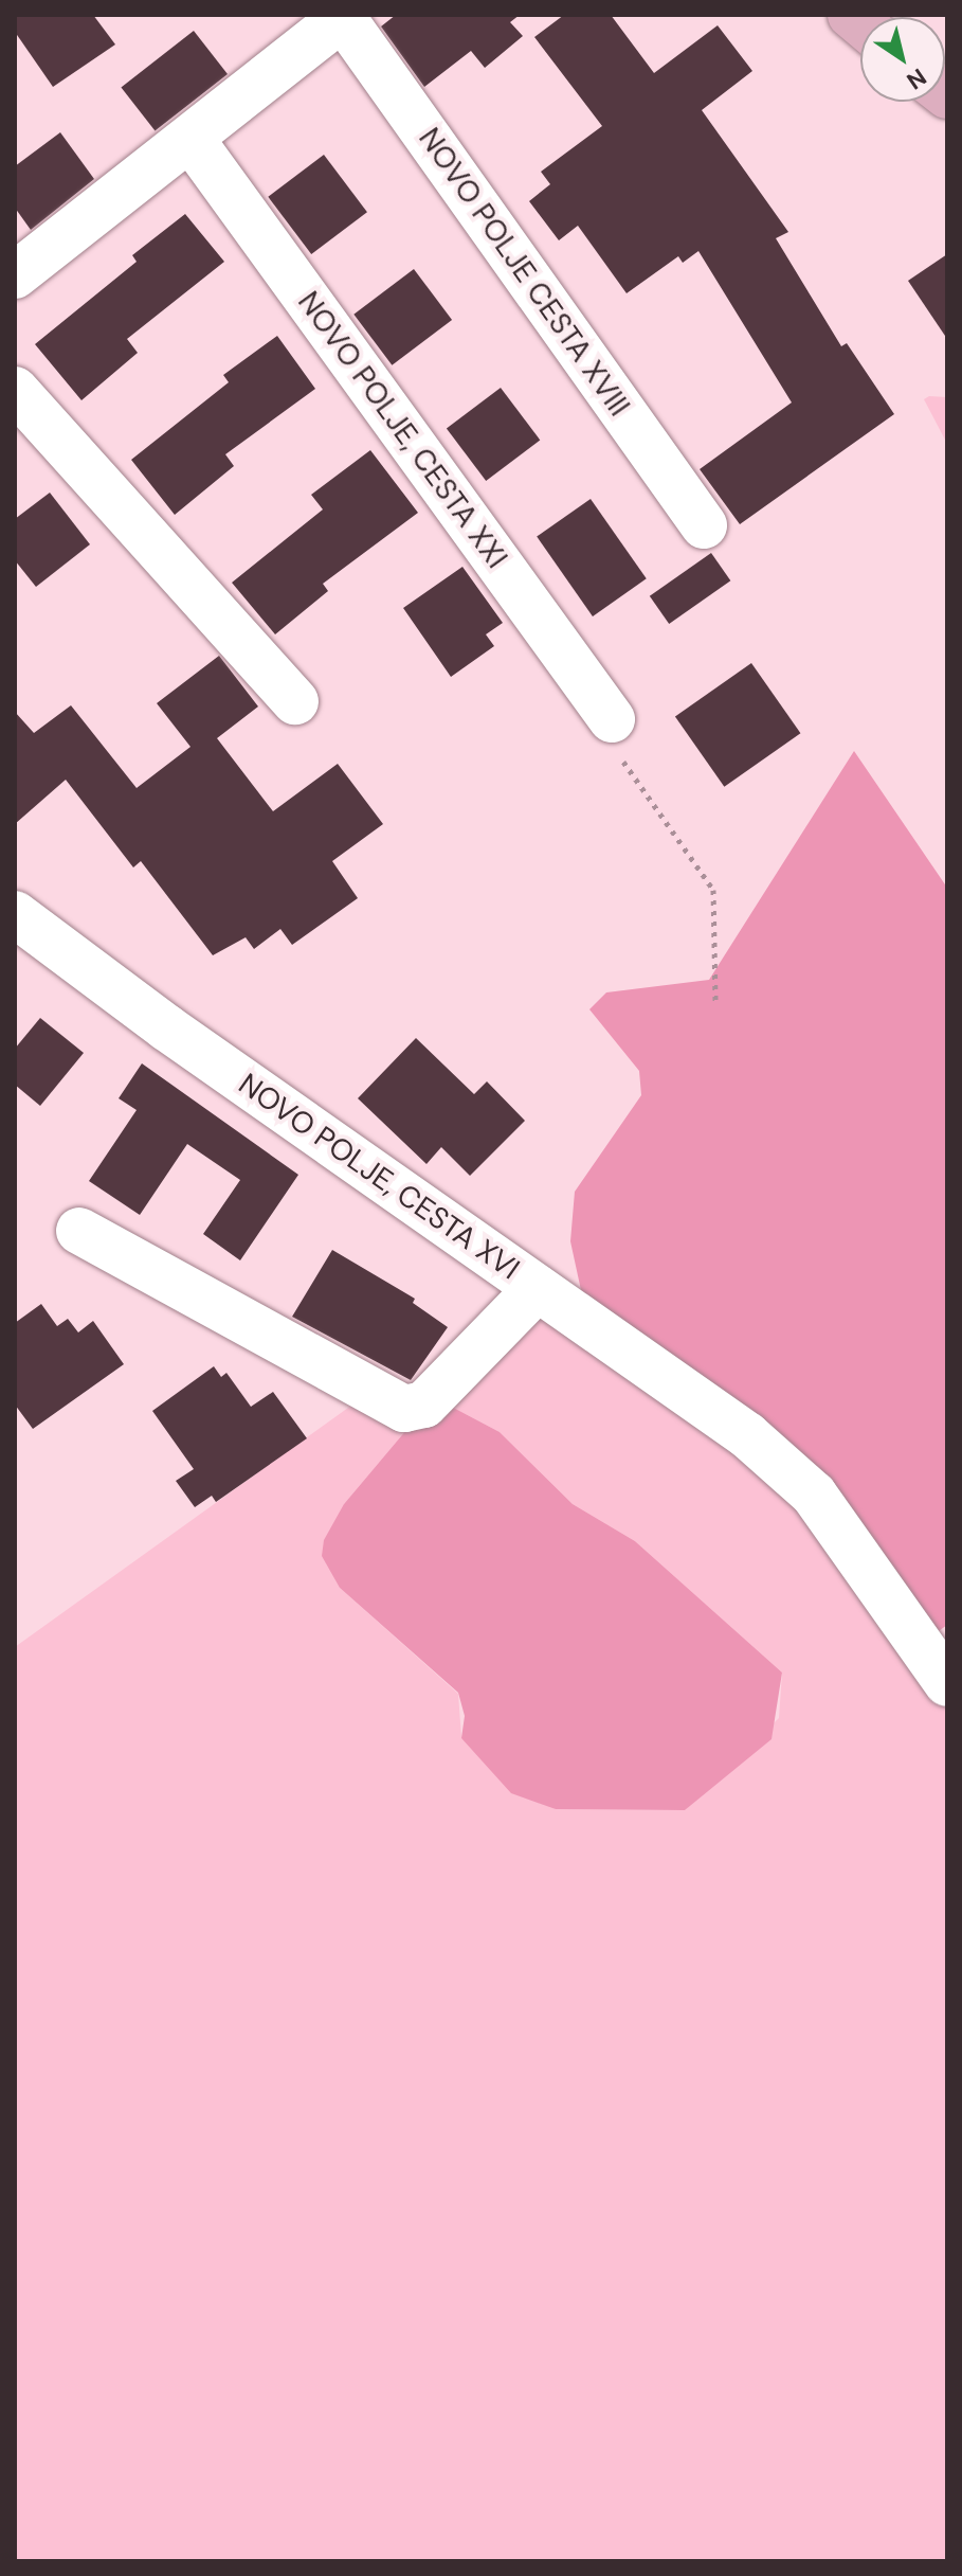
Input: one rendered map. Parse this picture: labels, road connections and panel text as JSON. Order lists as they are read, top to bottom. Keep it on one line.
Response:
{"streets":{"street":["NOVO POLJE CESTA XVIII","NOVO POLJE, CESTA XXI","NOVO POLJE, CESTA XVI"]},"north":"bottom right"}
